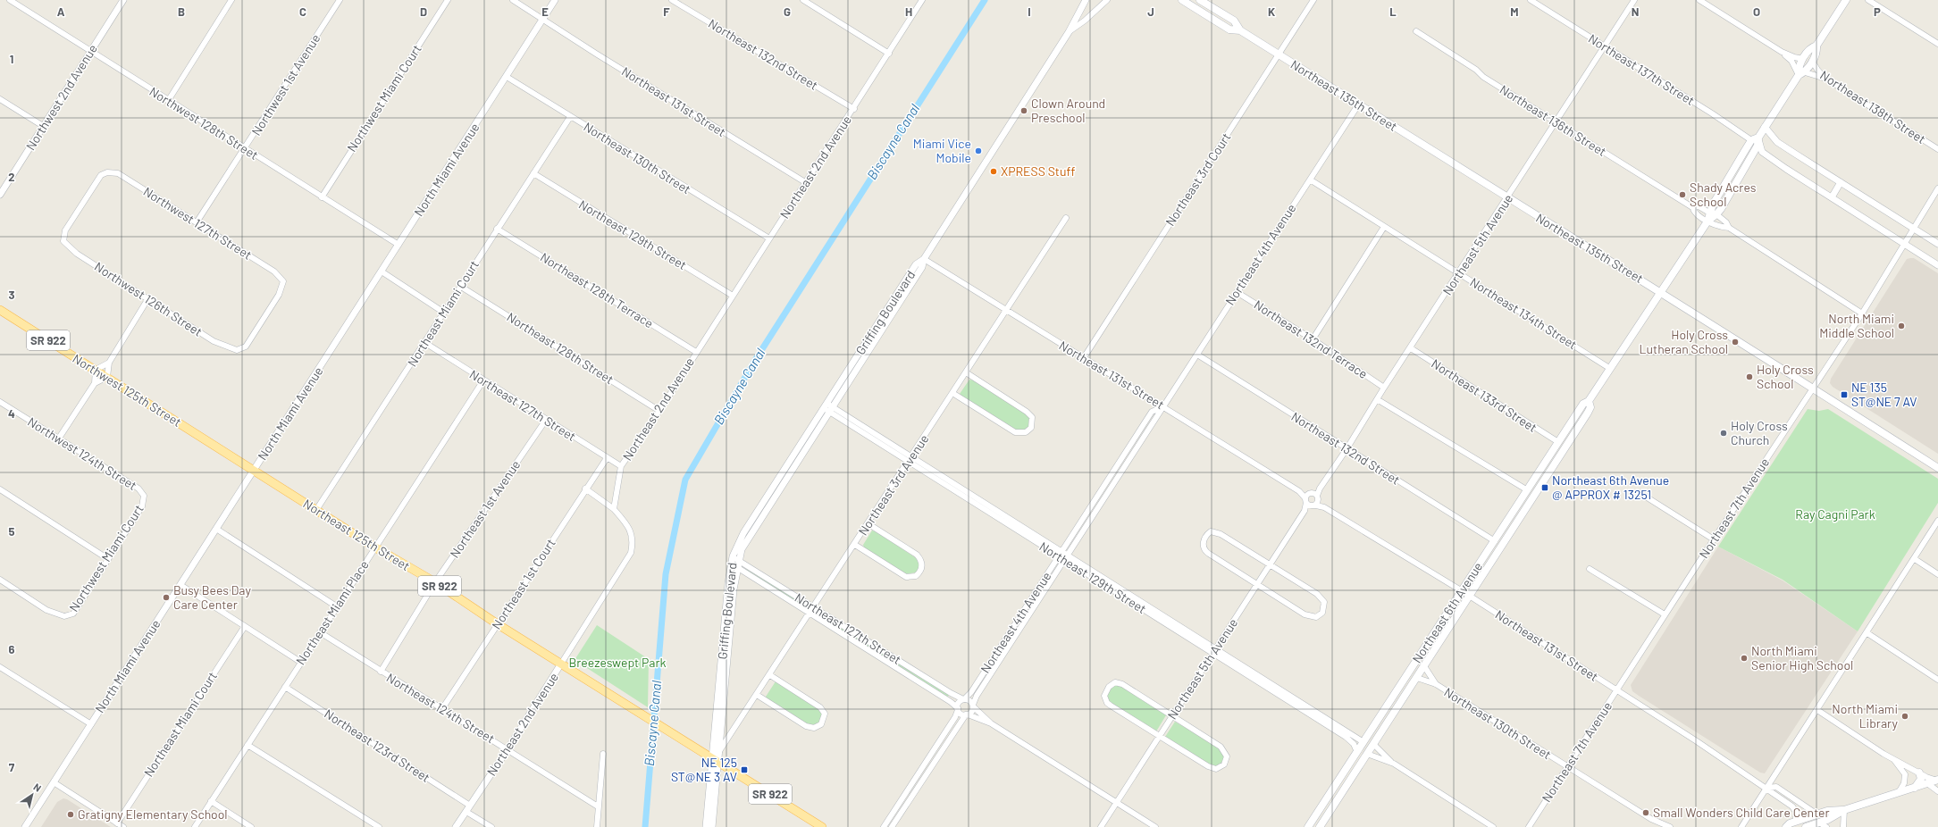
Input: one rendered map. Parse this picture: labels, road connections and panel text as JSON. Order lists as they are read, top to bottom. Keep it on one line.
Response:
{"streets":{"main road":["Northeast 135th Street","SR 922","Northwest 125th Street","Northeast 125th Street","Northeast 6th Avenue"],"street":["Northeast 132nd Street","Northeast 137th Street","Northwest 1st Avenue","Northwest 2nd Avenue","Northwest Miami Court","Northeast 131st Street","Northeast 138th Street","Northeast 136th Street","Northwest 128th Street","Northeast 130th Street","Northeast 2nd Avenue","North Miami Avenue","Northeast 3rd Court","Northwest 127th Street","Northeast 129th Street","Northeast 5th Avenue","Northeast 4th Avenue","Northeast 128th Terrace","Northwest 126th Street","Griffing Boulevard","Northeast Miami Court","Northeast 134th Street","Northeast 132nd Terrace","Northeast 128th Street","Northeast 133rd Street","Northeast 127th Street","Northwest 124th Street","Northeast 3rd Avenue","Northeast 7th Avenue","Northeast 1st Avenue","Northeast 1st Court","Northeast Miami Place","Northeast 124th Street","Northeast 123rd Street"]},"crossings":[["Northeast 132nd Street","Northeast 2nd Avenue"],["Northeast 132nd Street","Northeast 5th Avenue"],["Northeast 132nd Street","Northeast 4th Avenue"],["Northeast 132nd Street","Northeast 6th Avenue"],["Northeast 137th Street","Northeast 5th Avenue"],["Northeast 137th Street","Northeast 6th Avenue"],["Northwest 1st Avenue","Northwest 128th Street"],["Northwest 1st Avenue","Northwest 127th Street"],["Northeast 135th Street","Northeast 3rd Court"],["Northeast 135th Street","Northeast 5th Avenue"],["Northeast 135th Street","Northeast 4th Avenue"],["Northeast 135th Street","Northeast 7th Avenue"],["Northeast 135th Street","Northeast 6th Avenue"],["Northwest 2nd Avenue","Northwest 128th Street"],["Northwest Miami Court","Northwest 128th Street"],["Northwest Miami Court","Northwest 124th Street"],["Northeast 131st Street","Northeast 2nd Avenue"],["Northeast 131st Street","North Miami Avenue"],["Northeast 131st Street","Northeast 3rd Court"],["Northeast 131st Street","Northeast 5th Avenue"],["Northeast 131st Street","Northeast 4th Avenue"],["Northeast 131st Street","Griffing Boulevard"],["Northeast 131st Street","Northeast 3rd Avenue"],["Northeast 131st Street","Northeast 7th Avenue"],["Northeast 131st Street","Northeast 6th Avenue"],["Northeast 138th Street","Northeast 6th Avenue"],["Northeast 136th Street","Northeast 5th Avenue"],["Northeast 136th Street","Northeast 7th Avenue"],["Northeast 136th Street","Northeast 6th Avenue"],["Northwest 128th Street","North Miami Avenue"],["Northeast 130th Street","Northeast 2nd Avenue"],["Northeast 130th Street","North Miami Avenue"],["Northeast 130th Street","Northeast Miami Court"],["Northeast 130th Street","Northeast 7th Avenue"],["Northeast 130th Street","Northeast 6th Avenue"],["Northeast 2nd Avenue","Northeast 129th Street"],["Northeast 2nd Avenue","Northeast 128th Terrace"],["Northeast 2nd Avenue","Northeast 128th Street"],["Northeast 2nd Avenue","Northeast 127th Street"],["Northeast 2nd Avenue","Northeast 125th Street"],["Northeast 2nd Avenue","Northeast 124th Street"],["Northeast 2nd Avenue","Northeast 123rd Street"],["North Miami Avenue","Northwest 125th Street"],["North Miami Avenue","Northeast 125th Street"],["Northwest 127th Street","Northwest 126th Street"],["Northeast 129th Street","Northeast 5th Avenue"],["Northeast 129th Street","Northeast 4th Avenue"],["Northeast 129th Street","Griffing Boulevard"],["Northeast 129th Street","Northeast Miami Court"],["Northeast 129th Street","Northeast 3rd Avenue"],["Northeast 129th Street","Northeast 6th Avenue"],["Northeast 5th Avenue","Northeast 134th Street"],["Northeast 5th Avenue","Northeast 132nd Terrace"],["Northeast 5th Avenue","Northeast 133rd Street"],["Northeast 4th Avenue","Northeast 134th Street"],["Northeast 4th Avenue","Northeast 132nd Terrace"],["Northeast 4th Avenue","Northeast 127th Street"],["Northeast 128th Terrace","Northeast Miami Court"],["Griffing Boulevard","Northeast 127th Street"],["Griffing Boulevard","Northeast 3rd Avenue"],["Griffing Boulevard","Northeast 125th Street"],["Northeast Miami Court","Northeast 128th Street"],["Northeast Miami Court","Northeast 127th Street"],["Northeast Miami Court","Northeast 125th Street"],["Northeast 134th Street","Northeast 6th Avenue"],["Northwest 125th Street","Northeast 125th Street"],["Northeast 133rd Street","Northeast 6th Avenue"],["Northeast 127th Street","Northeast 3rd Avenue"],["Northeast 127th Street","Northeast 1st Avenue"],["Northeast 127th Street","Northeast 1st Court"],["Northeast 127th Street","Northeast Miami Place"],["Northeast 1st Avenue","Northeast 125th Street"],["Northeast 1st Avenue","Northeast 124th Street"],["Northeast 125th Street","Northeast 1st Court"],["Northeast 125th Street","Northeast Miami Place"],["Northeast 1st Court","Northeast 124th Street"],["Northeast Miami Place","Northeast 124th Street"],["Northeast Miami Place","Northeast 123rd Street"]],"water":["Biscayne Canal"],"parks":["Ray Cagni Park","Breezeswept Park"],"places":{"other":["Clown Around Preschool","Miami Vice Mobile","XPRESS Stuff","Shady Acres School","North Miami Middle School","Holy Cross Lutheran School","Holy Cross School","Holy Cross Church","Busy Bees Day Care Center","North Miami Senior High School","North Miami Library","Small Wonders Child Care Center","Gratigny Elementary School"],"transit":["NE 135 ST@NE 7 AV","Northeast 6th Avenue @ APPROX # 13251","NE 125 ST@NE 3 AV"]},"north":"top right","grid":{"columns":["A","B","C","D","E","F","G","H","I","J","K","L","M","N","O","P"],"rows":["1","2","3","4","5","6","7"]}}
